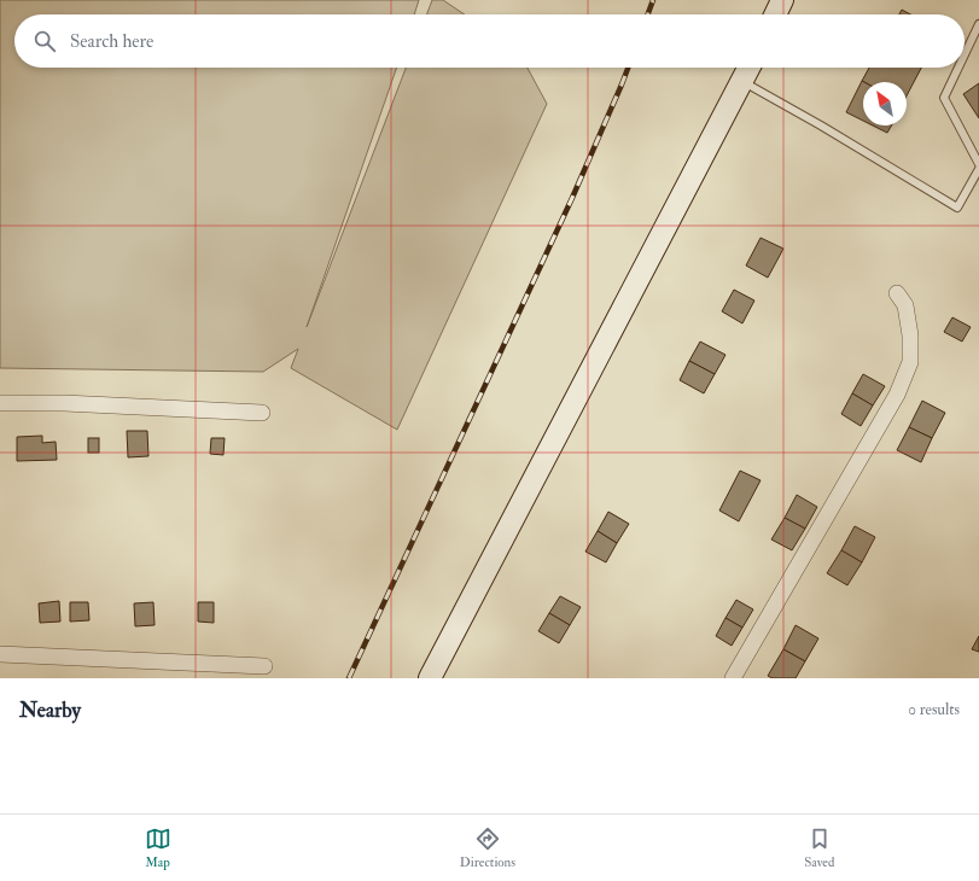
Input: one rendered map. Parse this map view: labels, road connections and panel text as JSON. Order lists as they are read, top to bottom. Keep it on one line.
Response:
{"north":"top left","page":{"search":"Search here","heading":["Nearby","0 results"],"nav":["Map","Directions","Saved"]}}
